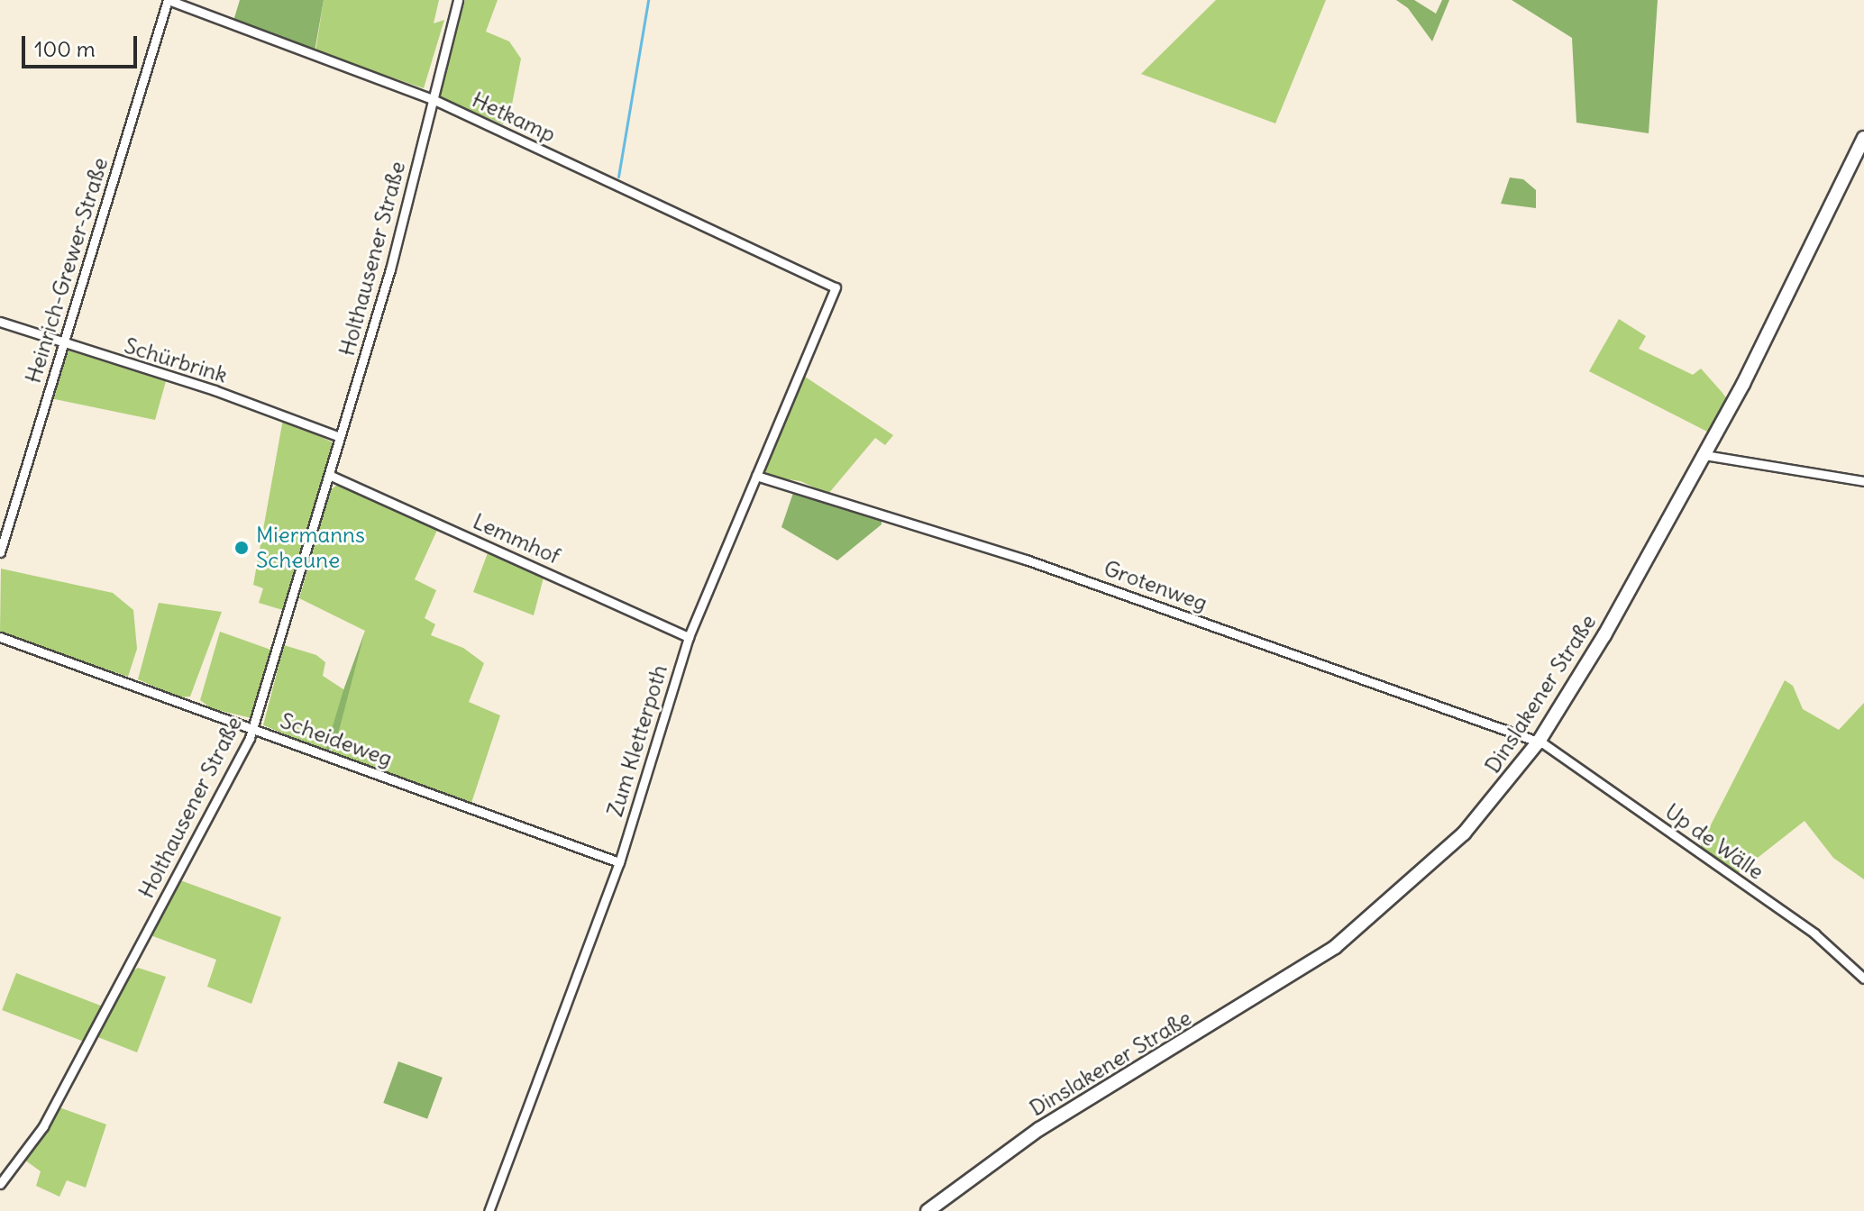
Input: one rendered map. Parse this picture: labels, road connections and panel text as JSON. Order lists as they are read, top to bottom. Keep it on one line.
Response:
{"streets":{"main road":["Dinslakener Straße"],"street":["Hetkamp","Holthausener Straße","Heinrich-Grewer-Straße","Schürbrink","Lemmhof","Grotenweg","Scheideweg","Zum Kletterpoth","Up de Wälle"]},"crossings":[["Hetkamp","Holthausener Straße"],["Hetkamp","Heinrich-Grewer-Straße"],["Hetkamp","Zum Kletterpoth"],["Holthausener Straße","Schürbrink"],["Holthausener Straße","Lemmhof"],["Holthausener Straße","Scheideweg"],["Heinrich-Grewer-Straße","Schürbrink"],["Lemmhof","Zum Kletterpoth"],["Grotenweg","Dinslakener Straße"],["Grotenweg","Zum Kletterpoth"],["Grotenweg","Up de Wälle"],["Dinslakener Straße","Up de Wälle"],["Scheideweg","Zum Kletterpoth"]],"places":["Miermanns Scheune"],"scale_bar":"100 m"}
